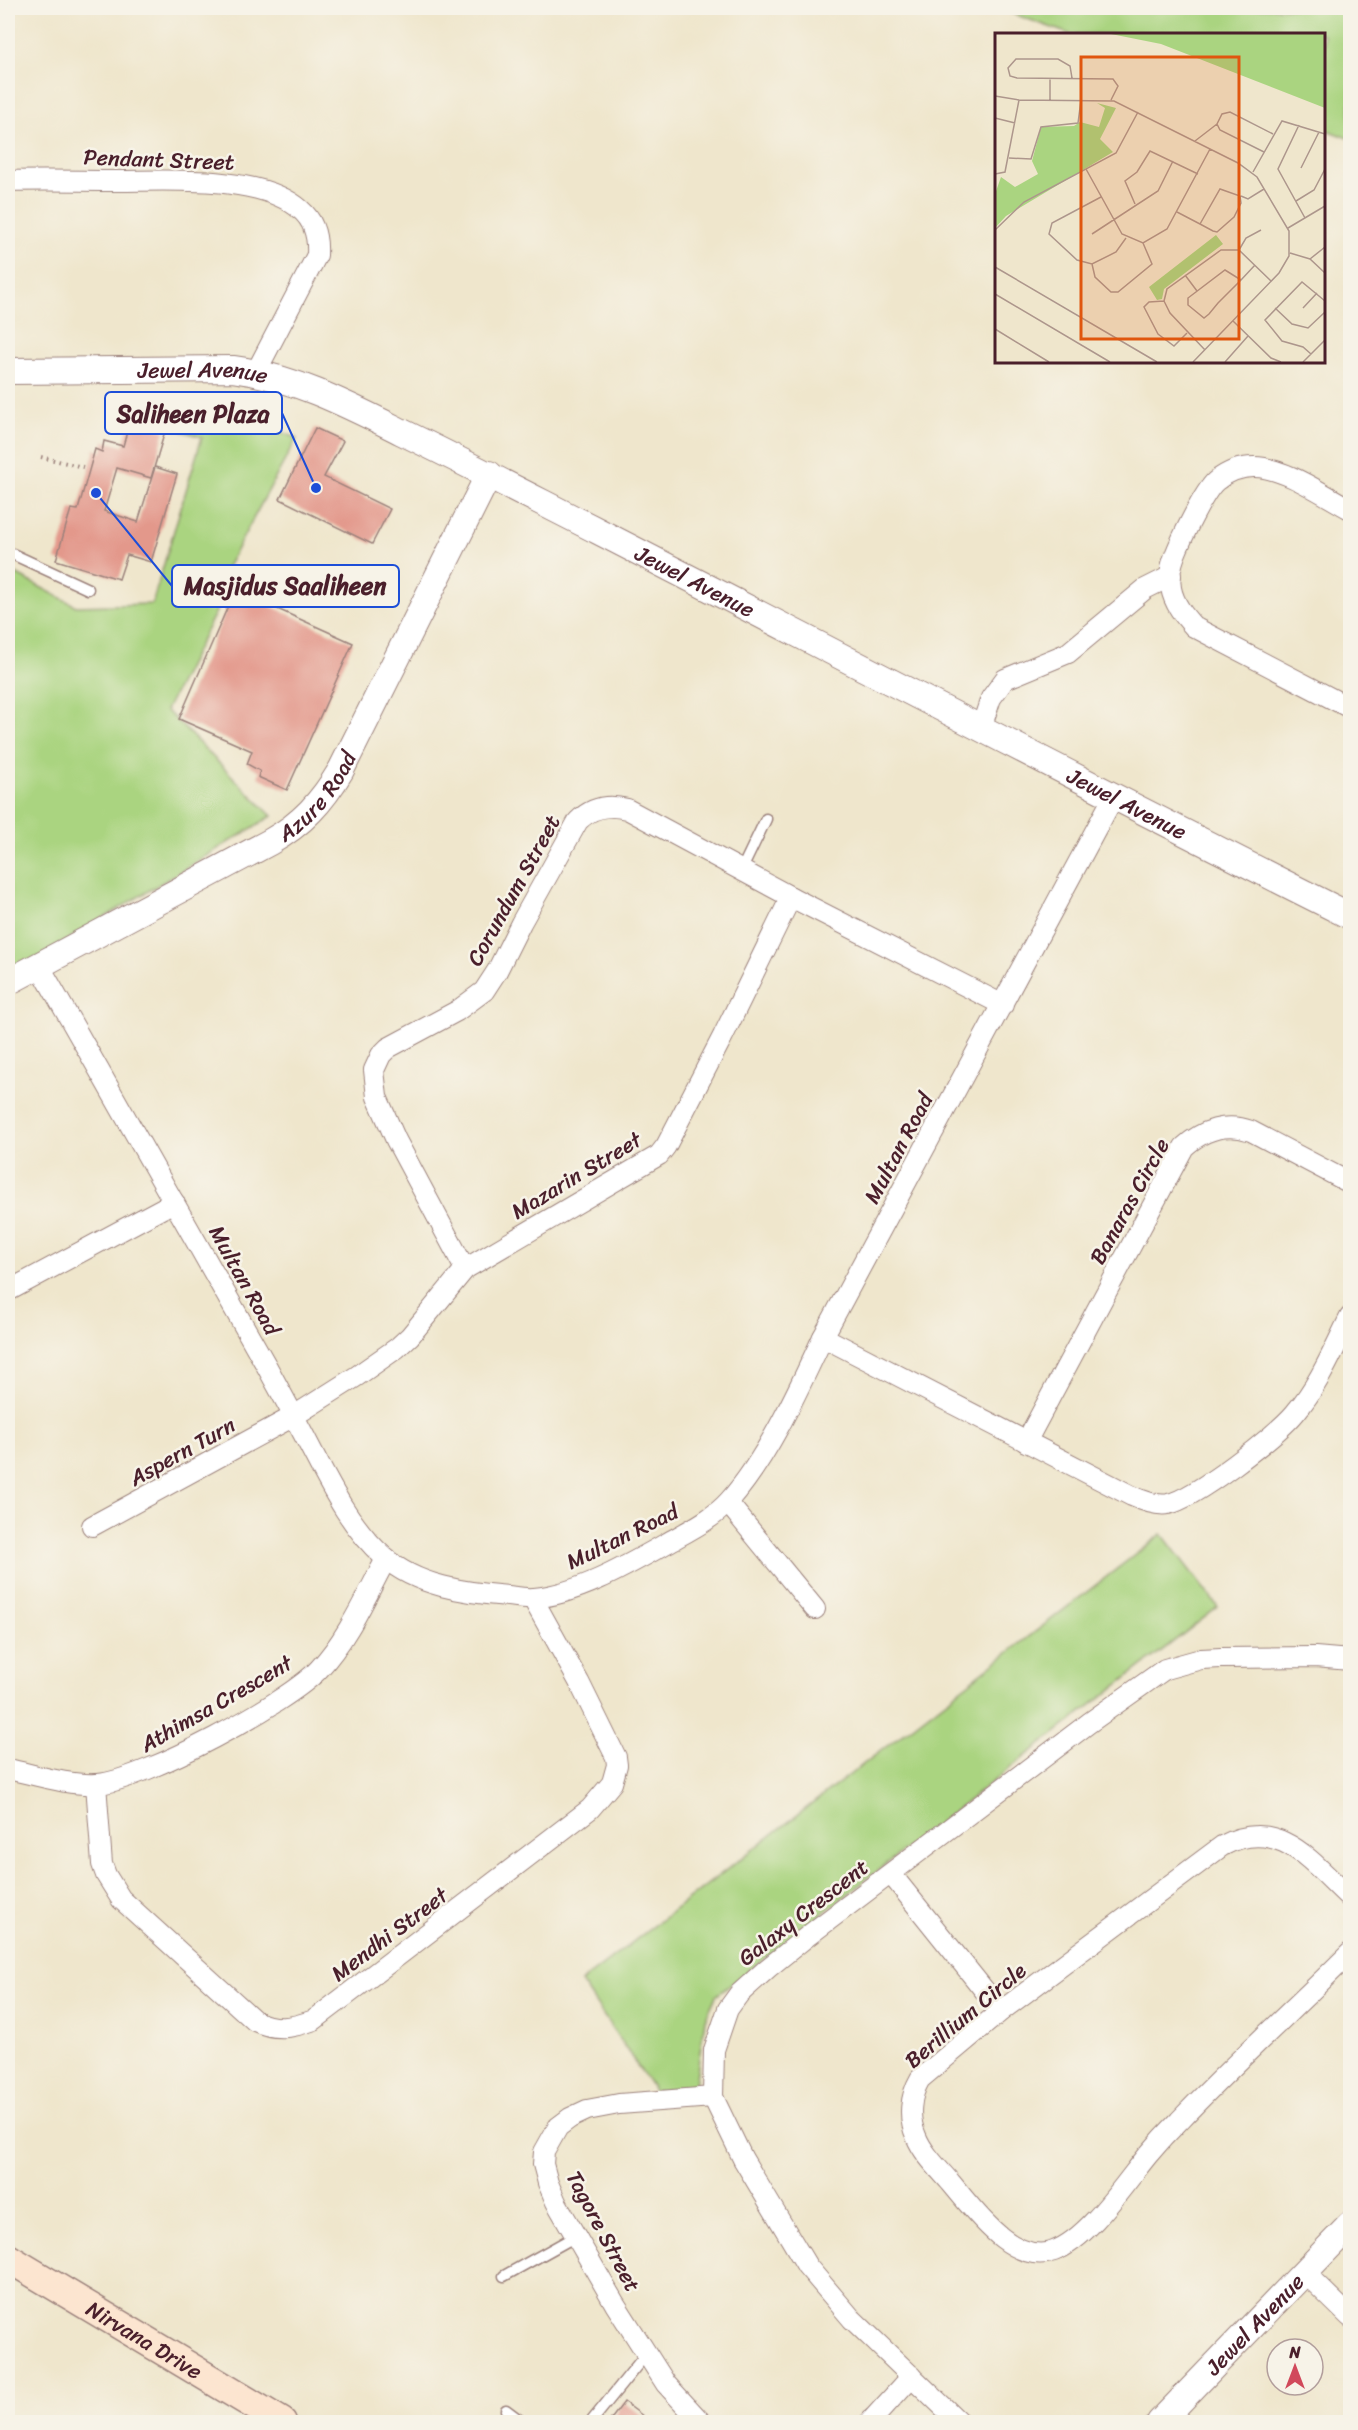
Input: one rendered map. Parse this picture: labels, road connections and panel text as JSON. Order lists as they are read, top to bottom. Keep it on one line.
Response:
{"streets":{"main road":["Nirvana Drive"],"street":["Pendant Street","Jewel Avenue","Azure Road","Corundum Street","Multan Road","Mazarin Street","Banaras Circle","Aspern Turn","Athimsa Crescent","Galaxy Crescent","Mendhi Street","Berillium Circle","Tagore Street"]},"crossings":[["Pendant Street","Jewel Avenue"],["Jewel Avenue","Azure Road"],["Jewel Avenue","Multan Road"],["Azure Road","Multan Road"],["Corundum Street","Multan Road"],["Corundum Street","Mazarin Street"],["Multan Road","Mazarin Street"],["Multan Road","Aspern Turn"],["Multan Road","Athimsa Crescent"],["Multan Road","Mendhi Street"],["Mazarin Street","Aspern Turn"],["Athimsa Crescent","Mendhi Street"],["Galaxy Crescent","Tagore Street"]],"places":["Saliheen Plaza","Masjidus Saaliheen"],"north":"top"}
